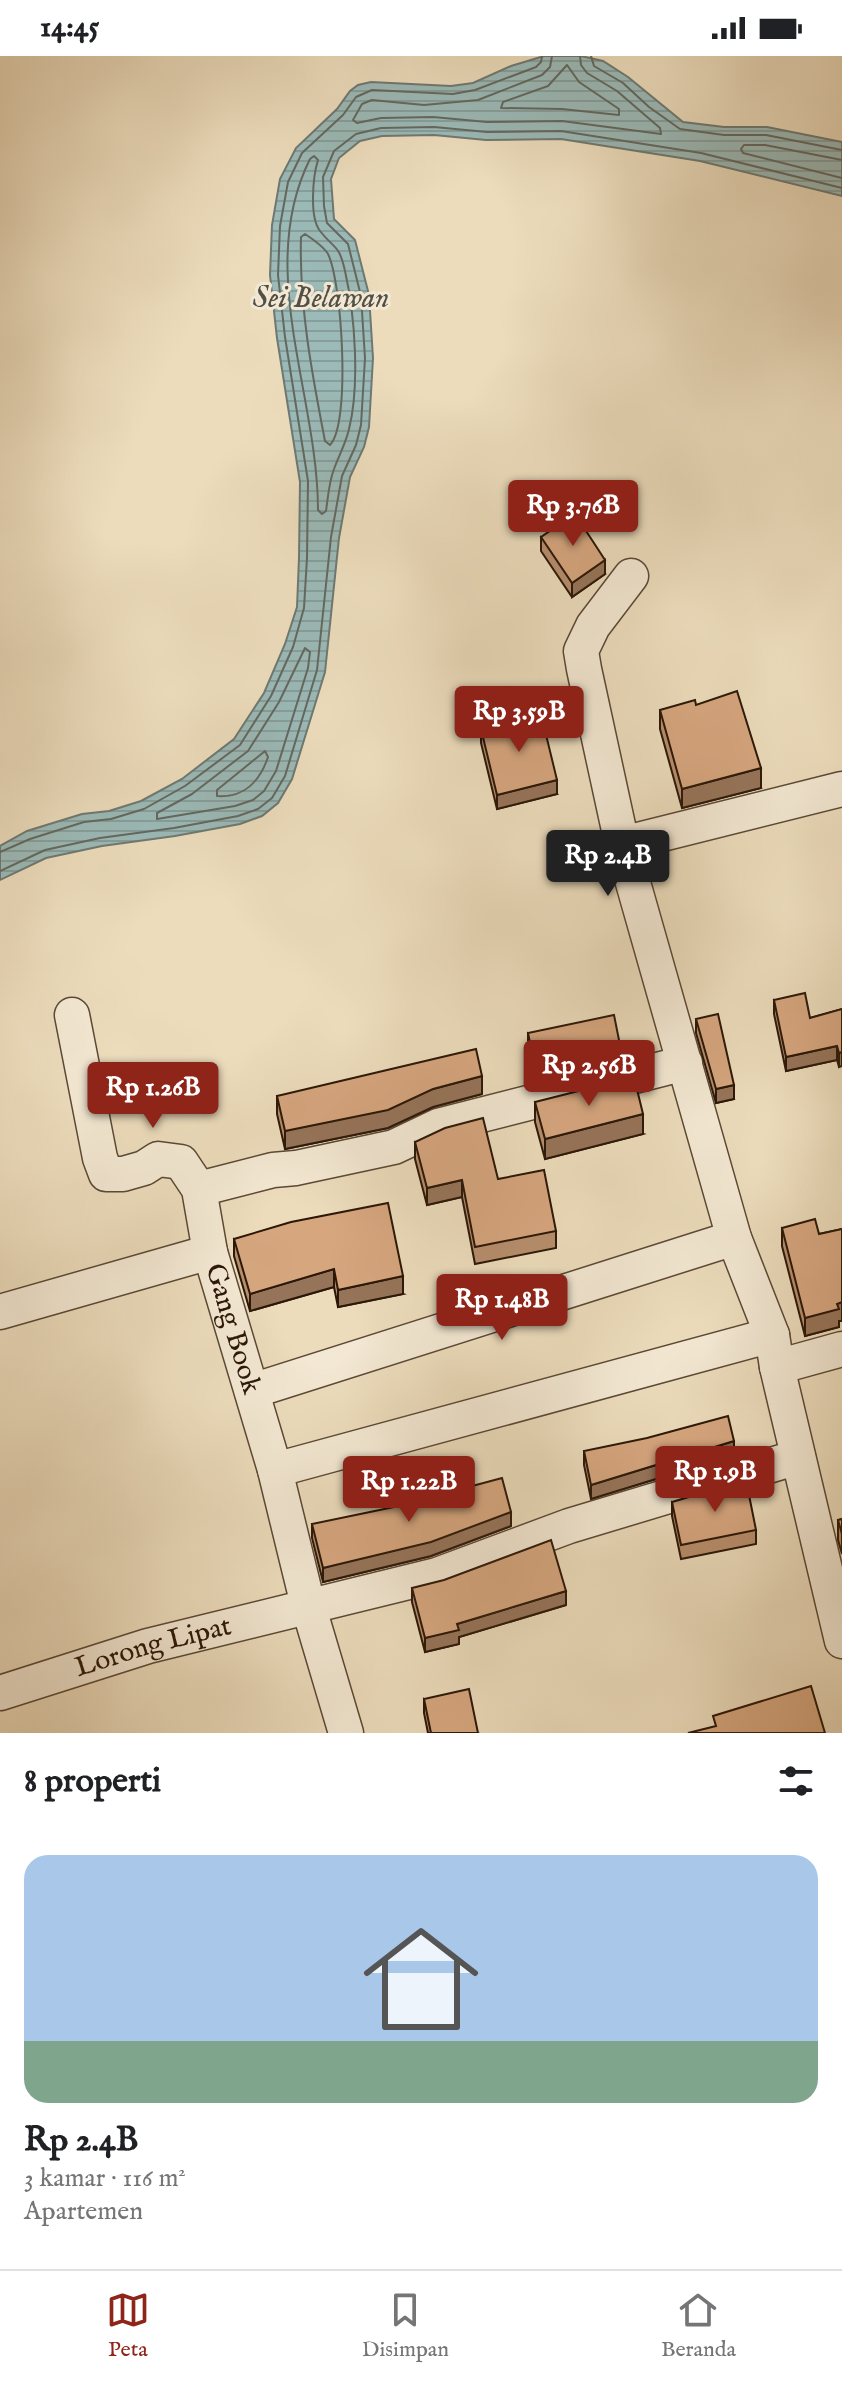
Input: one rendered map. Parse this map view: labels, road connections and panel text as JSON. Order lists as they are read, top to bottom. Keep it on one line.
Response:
{"streets":{"street":["Gang Book","Lorong Lipat"]},"crossings":[["Gang Book","Lorong Lipat"]],"water":["Sei Belawan"],"page":{"status":"14:45","price":["Rp 3.76B","Rp 3.59B","Rp 2.4B","Rp 2.56B","Rp 1.26B","Rp 1.48B","Rp 1.9B","Rp 1.22B"],"heading":"8 properti","list":[{"name":"Rp 2.4B","note":"3 kamar · 116 m² · Apartemen"}],"tabs":["Peta","Disimpan","Beranda"]}}
